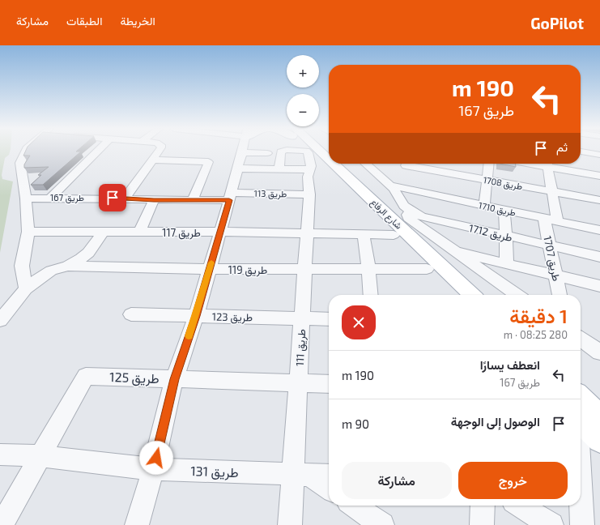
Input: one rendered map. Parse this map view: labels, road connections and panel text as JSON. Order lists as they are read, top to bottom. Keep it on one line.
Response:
{"streets":{"main road":["شارع الرفاع"],"street":["طريق 1708","طريق 113","طريق 167","طريق 1710","طريق 117","طريق 1712","طريق 1707","طريق 119","طريق 123","طريق 111","طريق 125","طريق 131"]},"crossings":[["طريق 1708","طريق 1707"],["طريق 113","طريق 167"],["طريق 113","طريق 111"],["طريق 1710","طريق 1712"],["طريق 1710","طريق 1707"],["شارع الرفاع","طريق 117"],["شارع الرفاع","طريق 119"],["شارع الرفاع","طريق 111"],["طريق 117","طريق 111"],["طريق 1712","طريق 1707"],["طريق 119","طريق 111"],["طريق 123","طريق 111"],["طريق 111","طريق 125"],["طريق 111","طريق 131"],["طريق 125","طريق 131"]],"page":{"header":"GoPilot","nav":["الخريطة","الطبقات","مشاركة"],"map_buttons":["+","−"],"turn":["190 m","طريق 167"],"then":"ثم","heading":["1 دقيقة","280 m · 08:25"],"list":[{"name":"انعطف يسارًا","note":"طريق 167","value":"190 m"},{"name":"الوصول إلى الوجهة","value":"90 m"}],"buttons":["خروج","مشاركة"]}}
